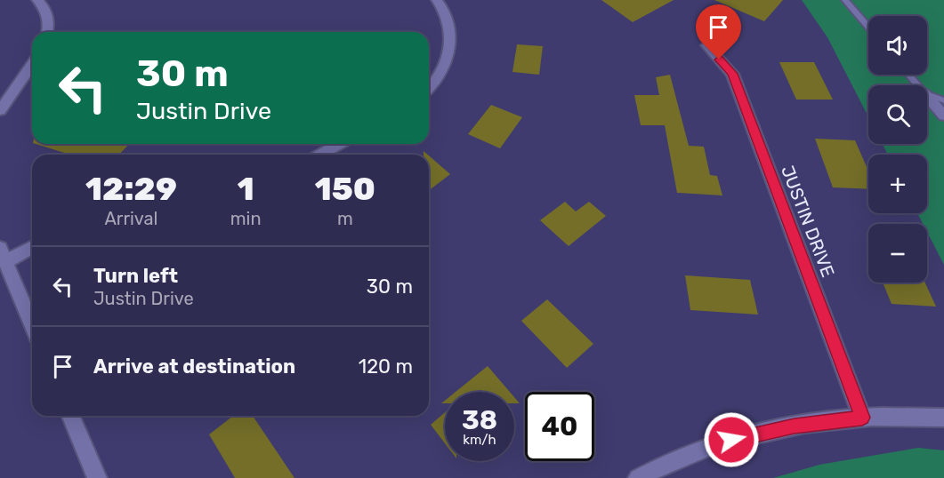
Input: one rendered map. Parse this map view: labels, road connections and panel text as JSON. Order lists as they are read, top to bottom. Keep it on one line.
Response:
{"streets":{"street":["JUSTIN DRIVE"]},"page":{"map_buttons":["+","−"],"turn":["30 m","Justin Drive"],"eta":["12:29","Arrival","1","min","150","m"],"list":[{"name":"Turn left","note":"Justin Drive","value":"30 m"},{"name":"Arrive at destination","value":"120 m"}],"speed":"38 km/h","limit":"40"}}
